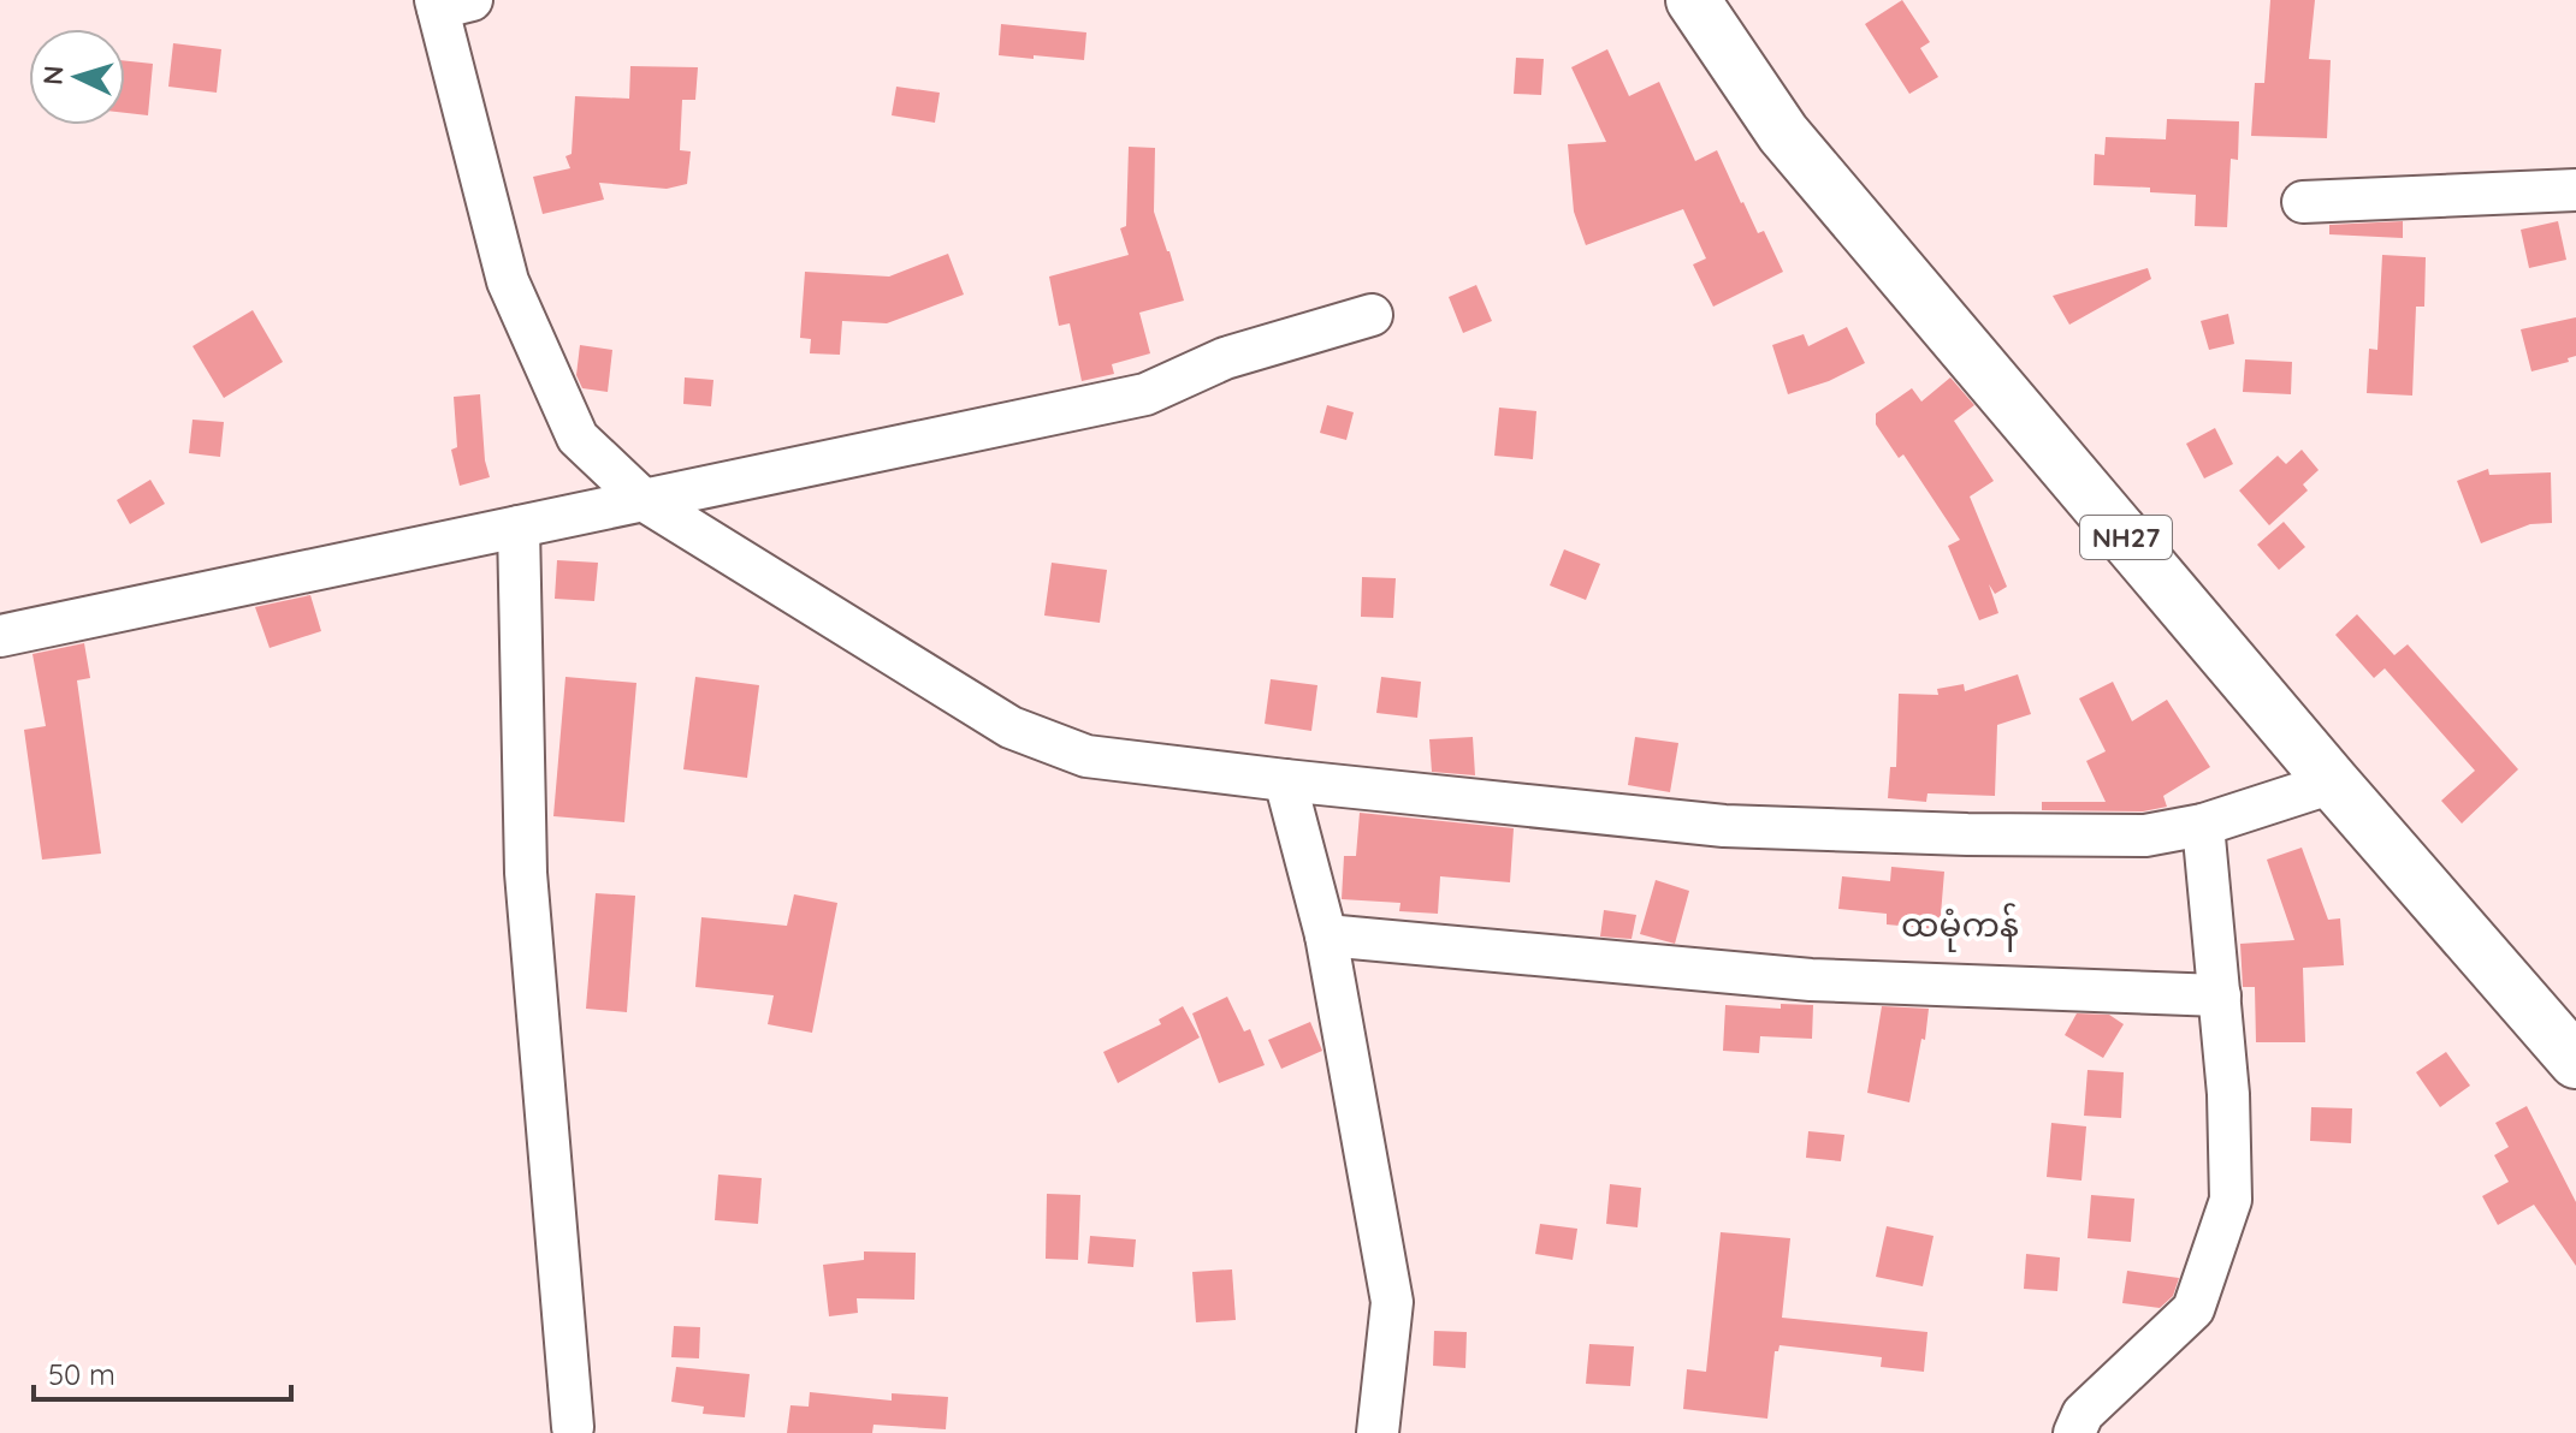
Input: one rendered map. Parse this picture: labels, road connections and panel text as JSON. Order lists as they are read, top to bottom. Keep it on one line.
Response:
{"streets":{"highway":["NH27"]},"districts":["ထမုံကန်"],"scale_bar":"50 m","north":"left"}
